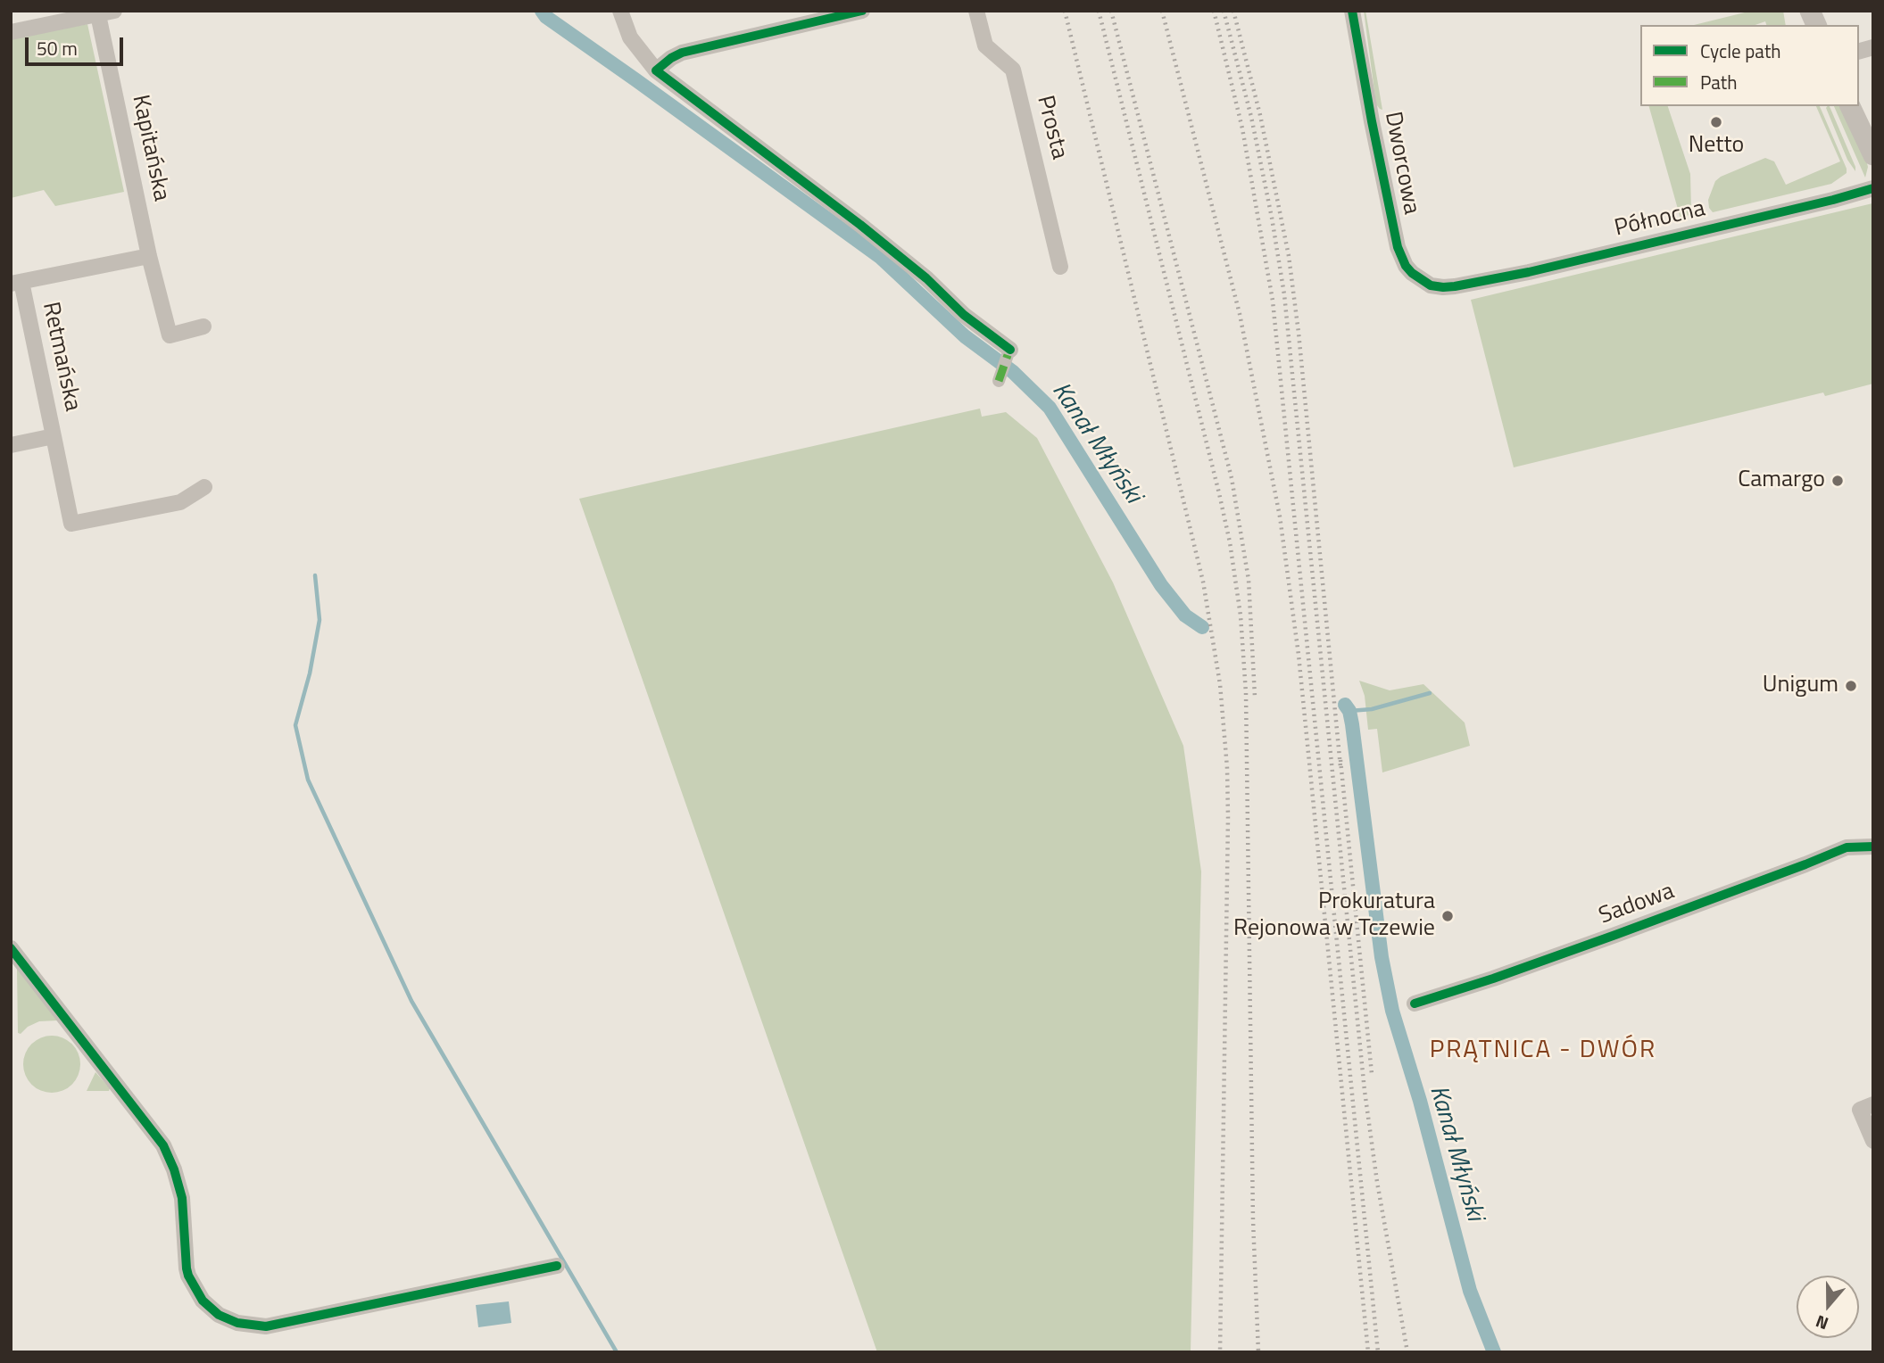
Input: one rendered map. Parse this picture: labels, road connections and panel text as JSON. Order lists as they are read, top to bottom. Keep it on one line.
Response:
{"streets":{"street":["Prosta","Kapitańska","Dworcowa","Północna","Retmańska","Sadowa"]},"crossings":[["Dworcowa","Północna"]],"districts":["PRĄTNICA - DWÓR"],"water":["Kanał Młyński"],"places":["Netto","Camargo","Unigum","Prokuratura Rejonowa w Tczewie"],"legend":["Cycle path","Path"],"scale_bar":"50 m","north":"bottom"}
